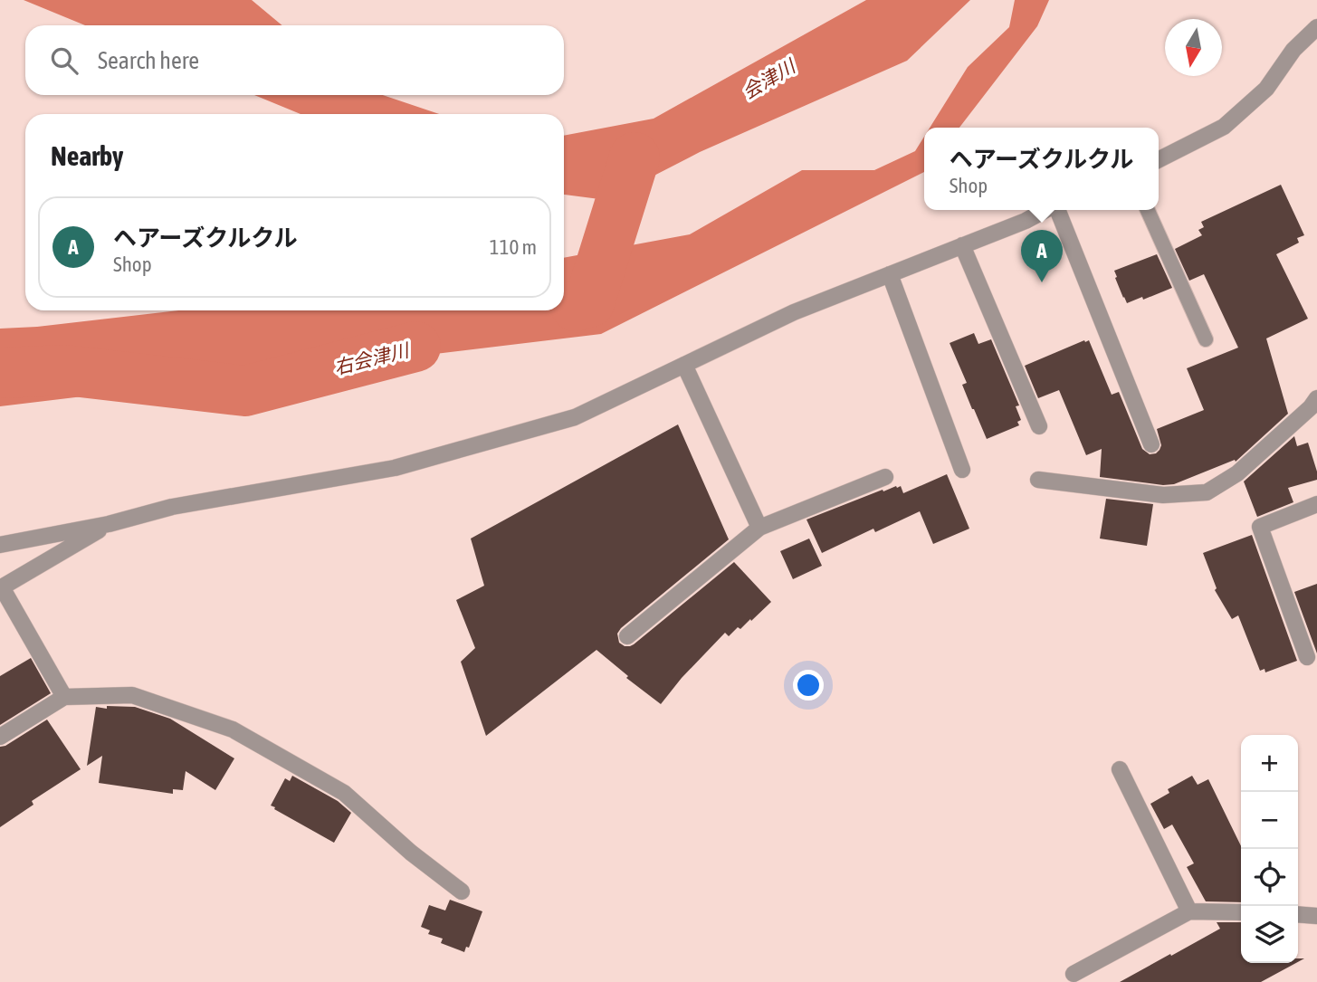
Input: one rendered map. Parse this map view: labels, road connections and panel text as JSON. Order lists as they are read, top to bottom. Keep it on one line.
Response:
{"water":["会津川","右会津川"],"north":"bottom","page":{"search":"Search here","heading":"Nearby","popup":["ヘアーズクルクル","Shop"],"list":[{"mark":"A","name":"ヘアーズクルクル","note":"Shop","value":"110 m"}],"pins":"A","map_buttons":["+","−"]}}
